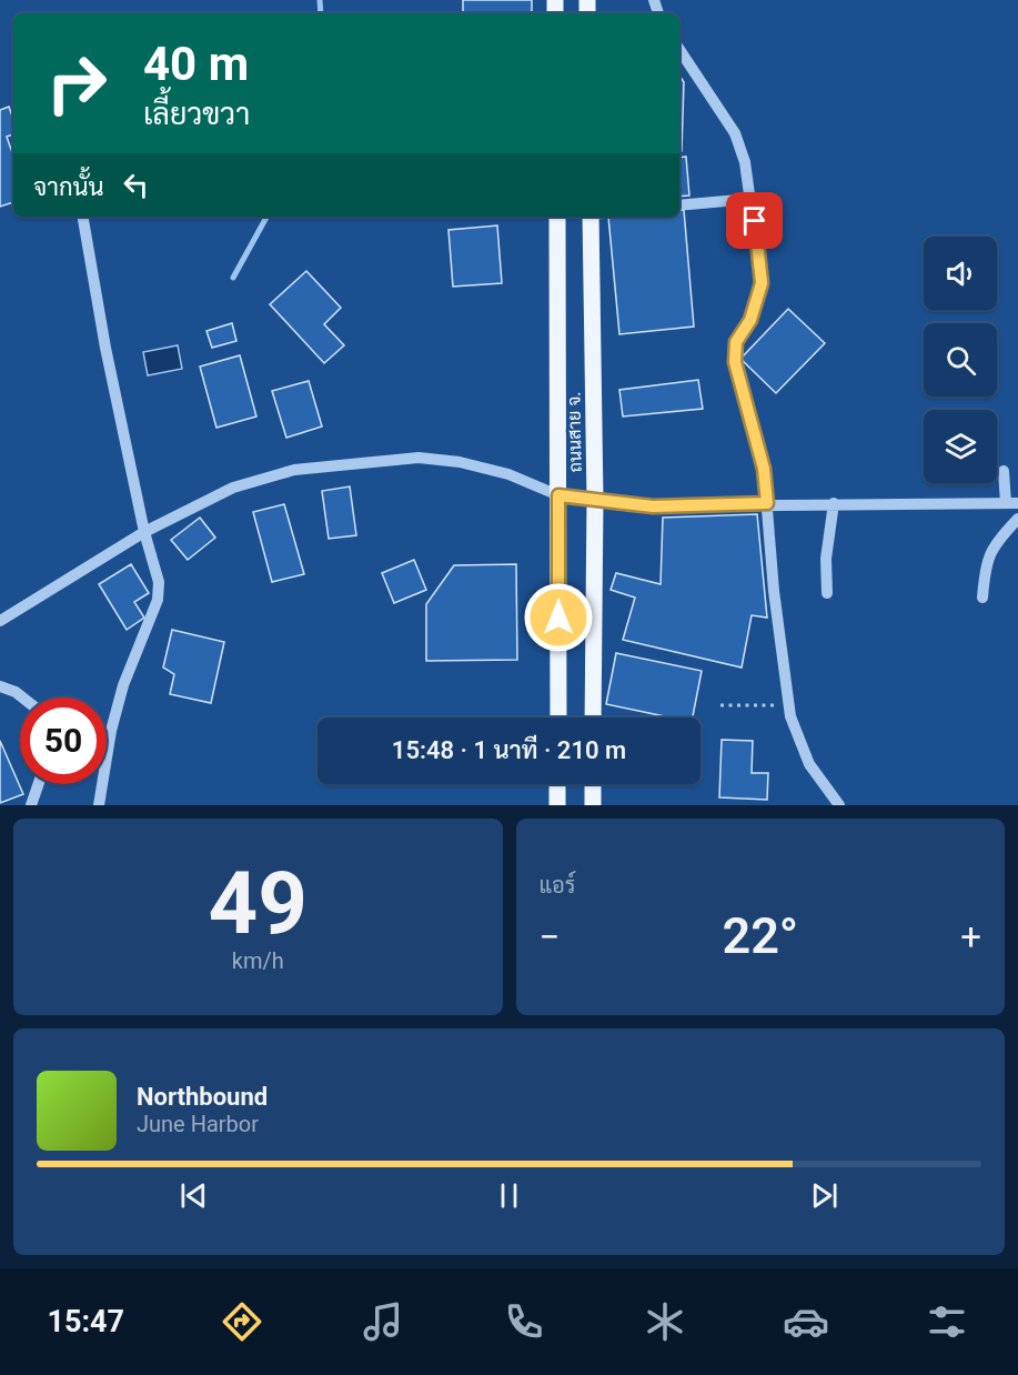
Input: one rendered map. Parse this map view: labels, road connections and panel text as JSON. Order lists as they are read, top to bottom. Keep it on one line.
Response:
{"streets":{"main road":["ถนนสาย จ."]},"page":{"turn":["40 m","เลี้ยวขวา"],"then":"จากนั้น","limit":"50","trip":"15:48 · 1 นาที · 210 m","tile":[["49","km/h"],"แอร์"],"heat":["−","22°","+"],"song":["Northbound","June Harbor"],"tabs":"15:47"}}
